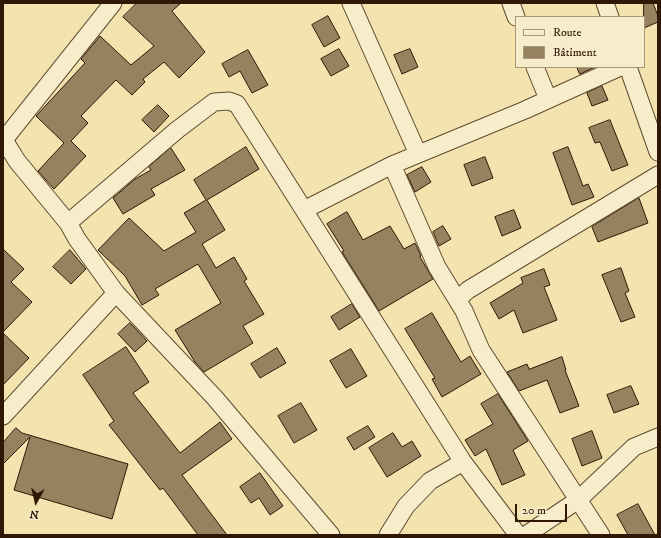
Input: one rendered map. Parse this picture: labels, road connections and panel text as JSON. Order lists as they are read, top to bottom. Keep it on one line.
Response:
{"legend":["Route","Bâtiment"],"scale_bar":"20 m","north":"bottom"}
